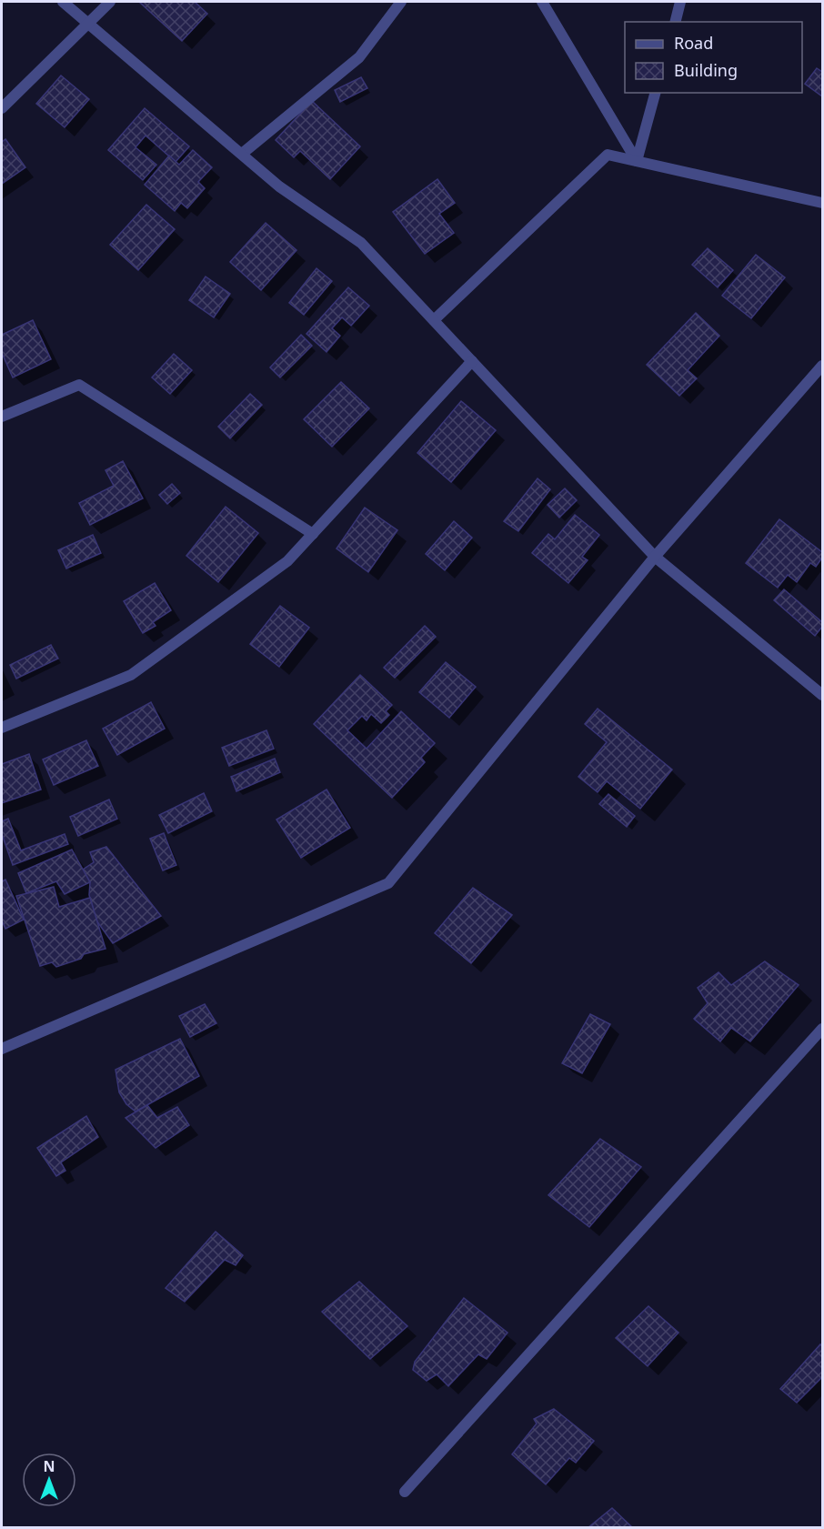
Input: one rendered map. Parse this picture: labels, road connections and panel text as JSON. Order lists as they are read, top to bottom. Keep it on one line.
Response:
{"legend":["Road","Building"],"north":"top"}
